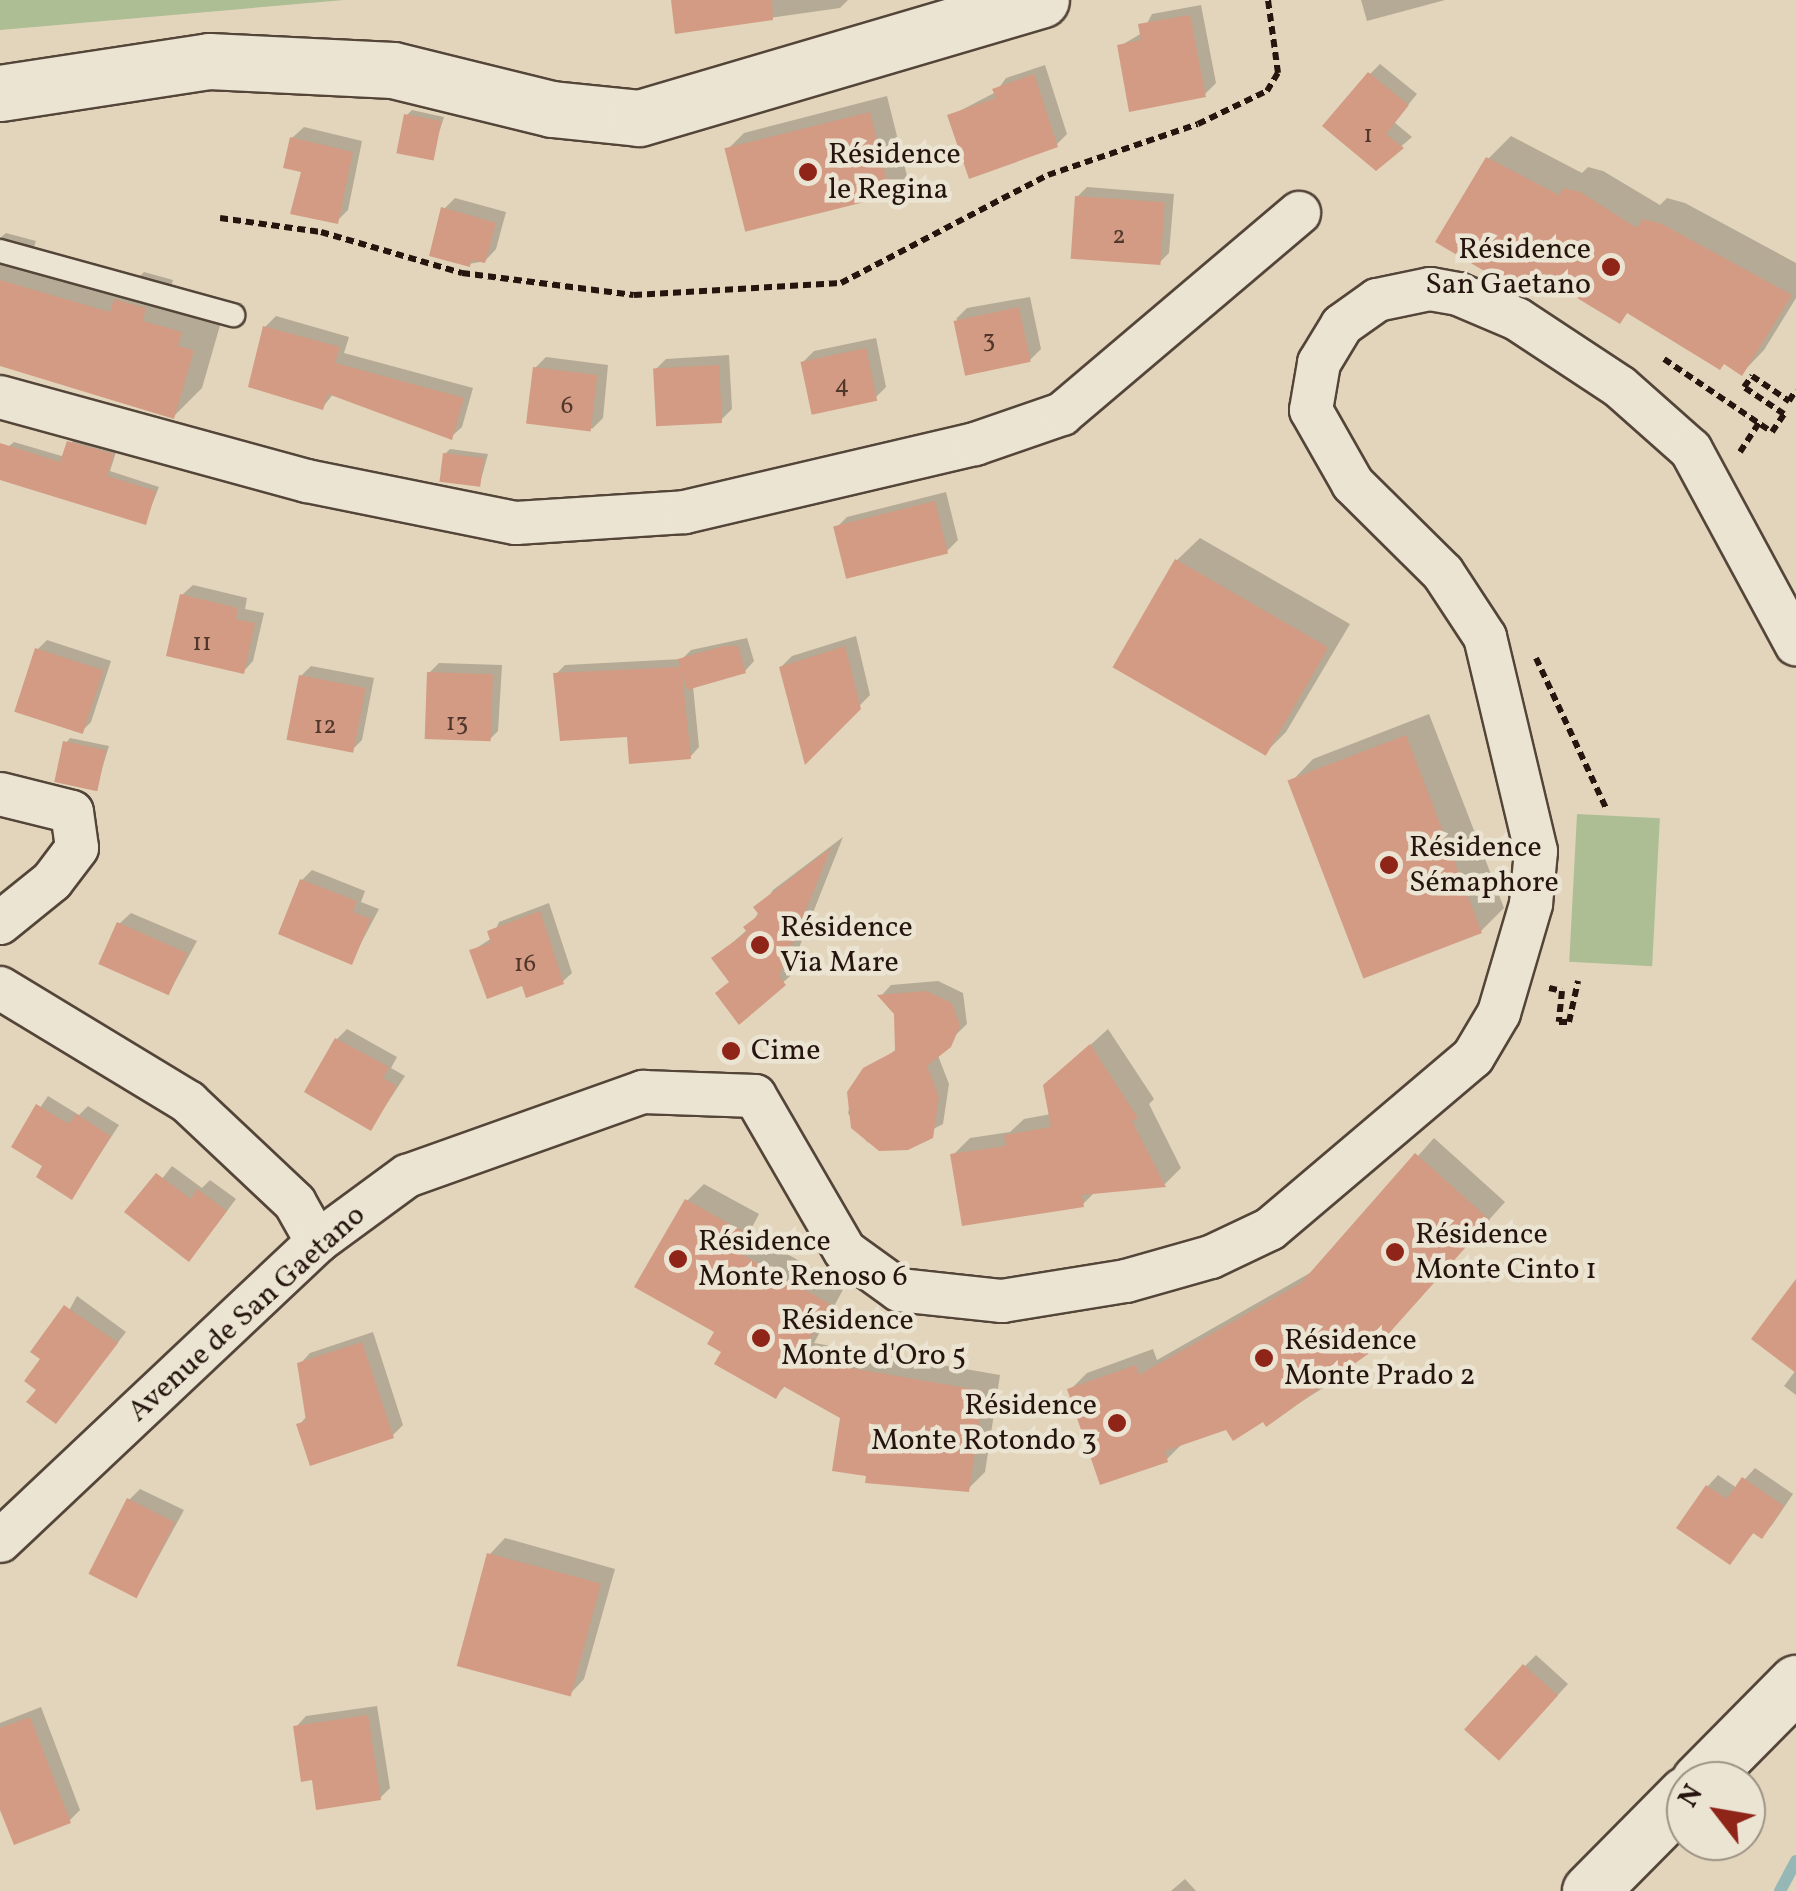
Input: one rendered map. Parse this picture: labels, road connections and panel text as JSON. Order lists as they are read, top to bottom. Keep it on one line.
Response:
{"streets":{"street":["Avenue de San Gaetano"]},"places":["Résidence le Regina","Résidence San Gaetano","Résidence Sémaphore","Résidence Via Mare","Cime","Résidence Monte Cinto 1","Résidence Monte Renoso 6","Résidence Monte d'Oro 5","Résidence Monte Prado 2","Résidence Monte Rotondo 3"],"house_numbers":["1","2","3","4","6","11","13","12","16"],"north":"top left"}
